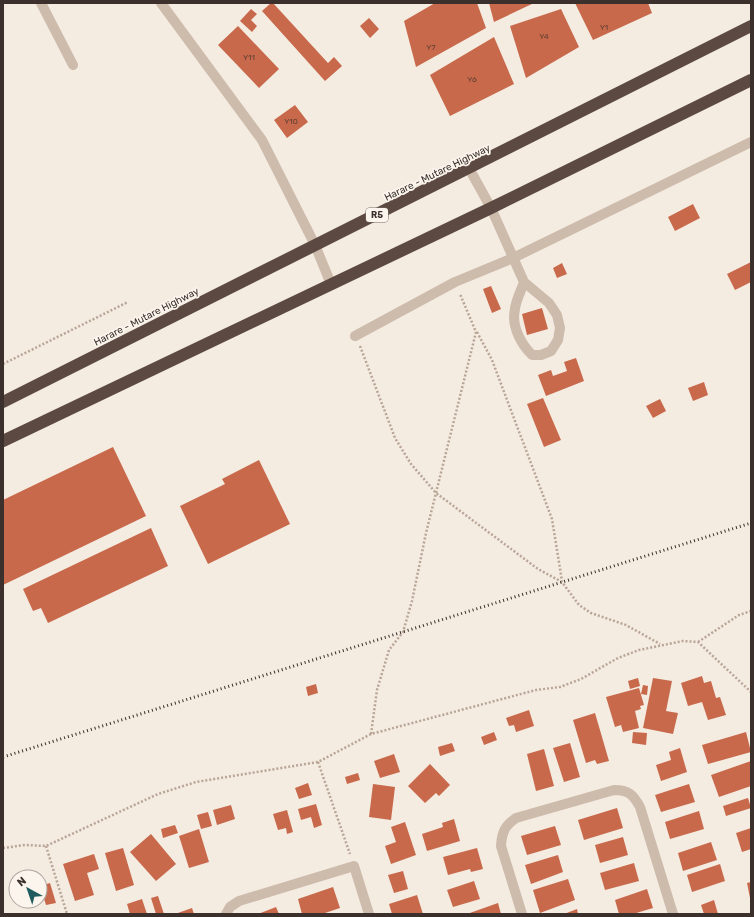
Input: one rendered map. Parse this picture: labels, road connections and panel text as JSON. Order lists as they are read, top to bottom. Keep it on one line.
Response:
{"streets":{"highway":["Harare - Mutare Highway","R5"]},"house_numbers":["Y1","Y4","Y7","Y11","Y6","Y10"],"north":"top left"}
